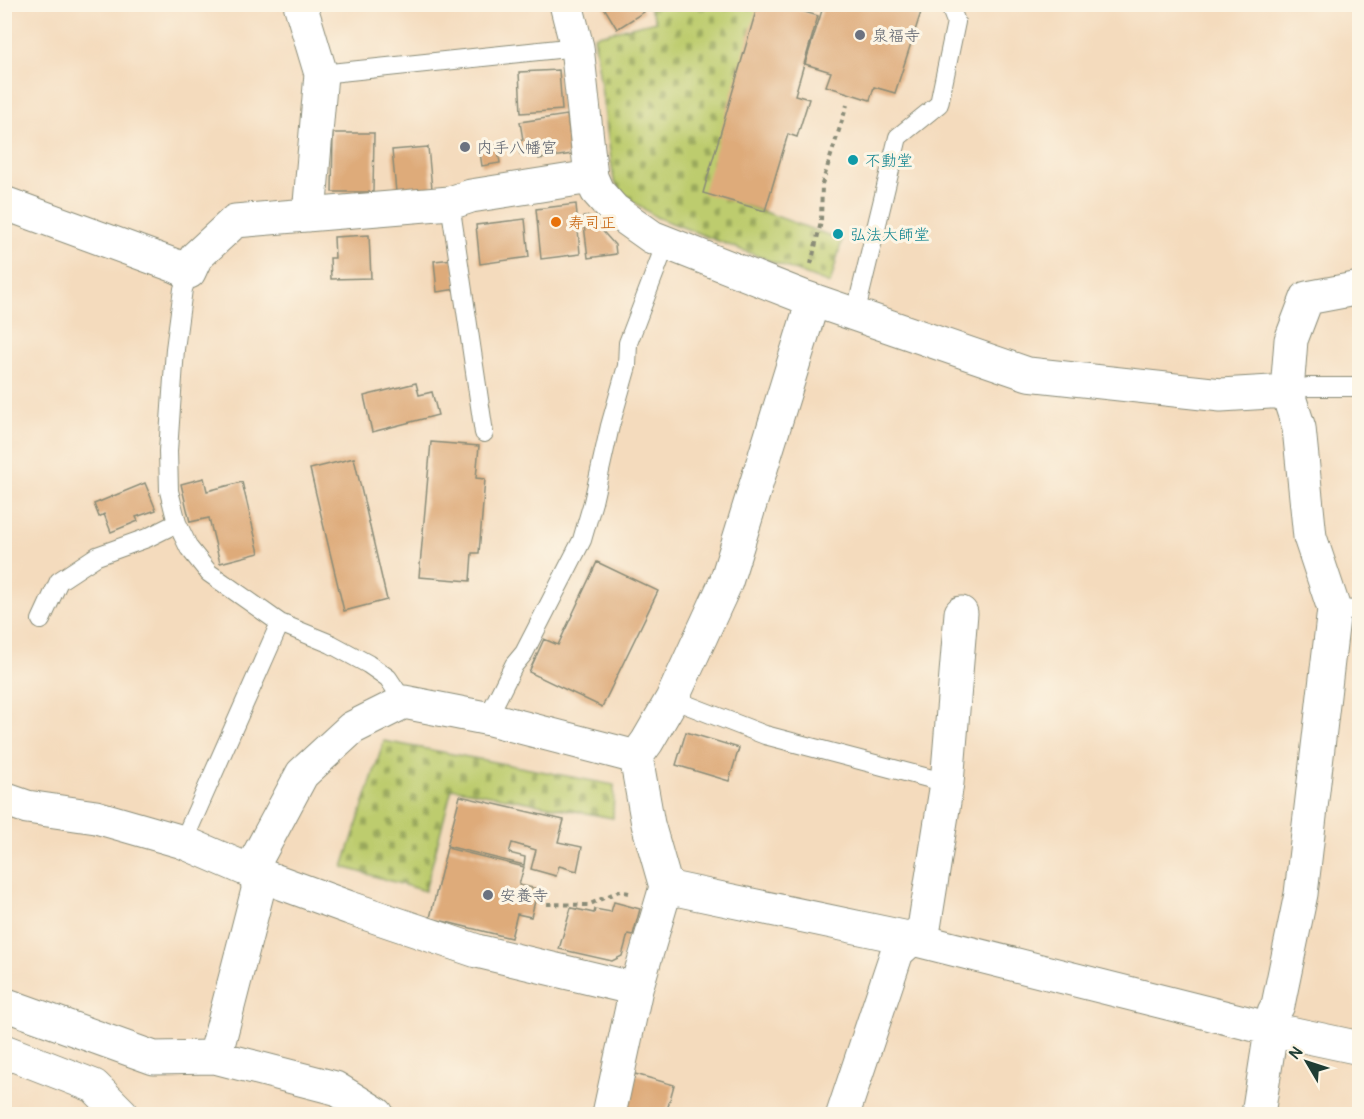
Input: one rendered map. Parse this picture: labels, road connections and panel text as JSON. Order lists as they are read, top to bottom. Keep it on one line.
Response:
{"places":["泉福寺","内手八幡宮","不動堂","寿司正","弘法大師堂","安養寺"],"north":"top left"}
